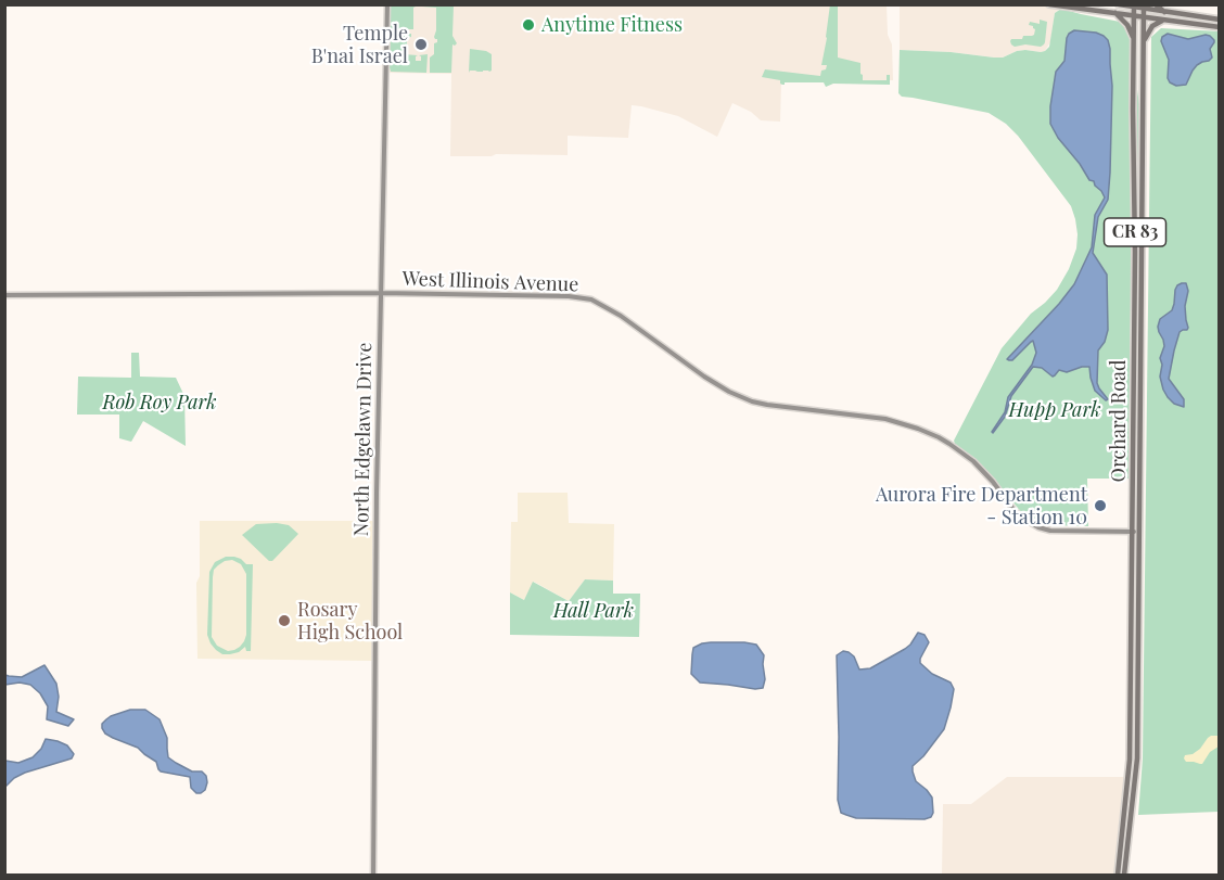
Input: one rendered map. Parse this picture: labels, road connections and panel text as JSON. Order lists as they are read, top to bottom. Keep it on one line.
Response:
{"streets":{"main road":["CR 83","Orchard Road"],"street":["West Illinois Avenue","North Edgelawn Drive"]},"crossings":[["West Illinois Avenue","Orchard Road"],["West Illinois Avenue","North Edgelawn Drive"]],"parks":["Rob Roy Park","Hupp Park","Hall Park"],"places":["Anytime Fitness","Temple B'nai Israel","Aurora Fire Department - Station 10","Rosary High School"]}
